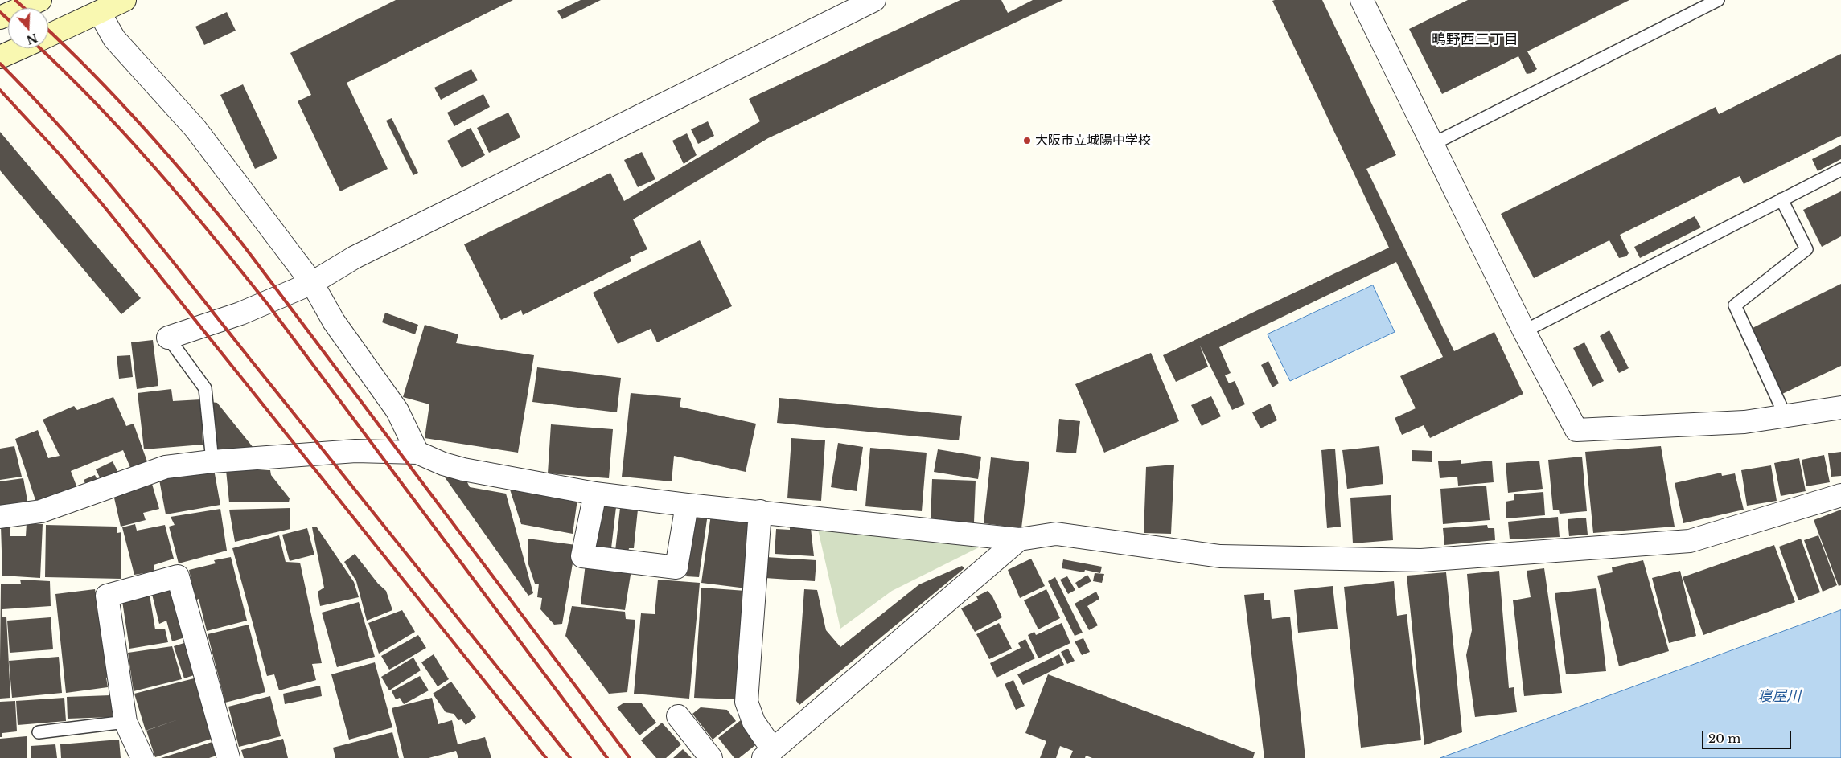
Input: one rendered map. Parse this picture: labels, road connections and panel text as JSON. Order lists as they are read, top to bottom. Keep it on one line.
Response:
{"districts":["鴫野西三丁目"],"water":["寝屋川"],"places":["大阪市立城陽中学校"],"scale_bar":"20 m","north":"bottom"}
